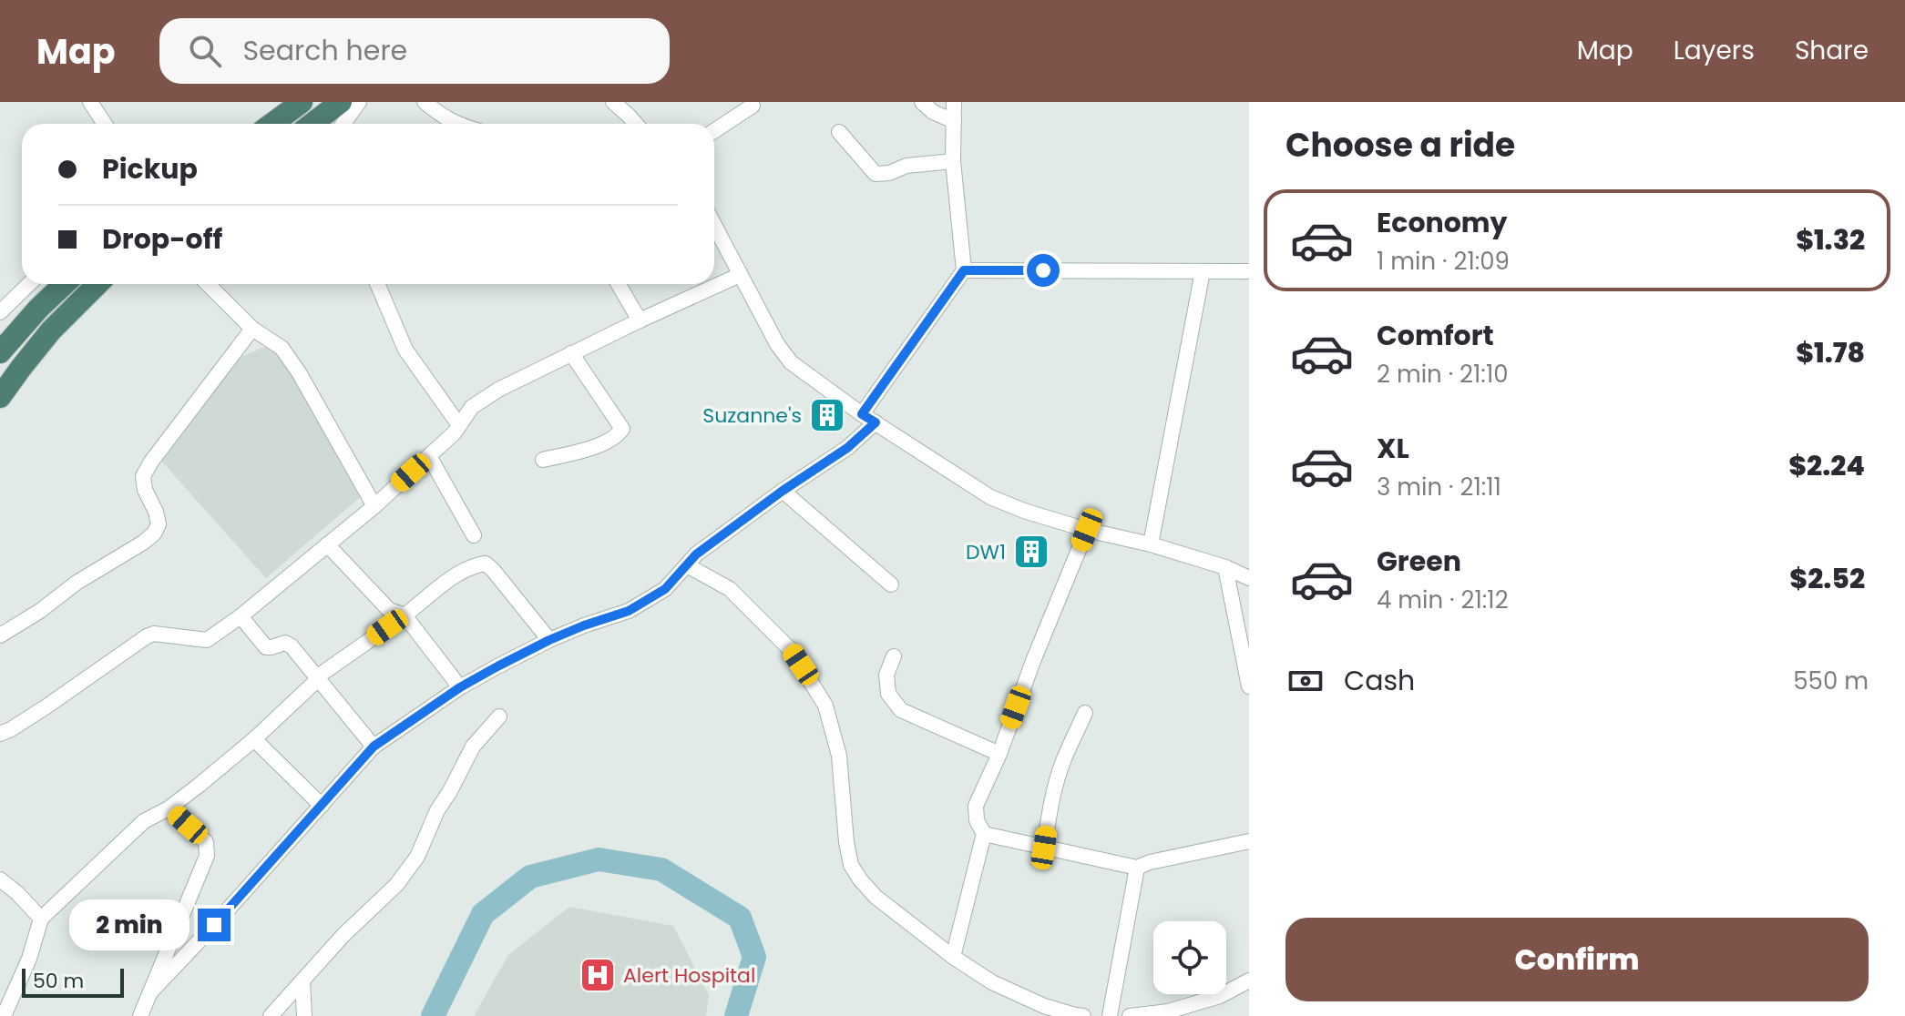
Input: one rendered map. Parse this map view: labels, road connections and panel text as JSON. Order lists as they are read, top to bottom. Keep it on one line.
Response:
{"places":{"building":["Suzanne's","DW1"],"hospital":["Alert Hospital"]},"scale_bar":"50 m","page":{"header":"Map","search":"Search here","nav":["Map","Layers","Share"],"heading":"Choose a ride","banner":["Pickup","Drop-off"],"list":[{"name":"Economy","note":"1 min · 21:09","value":"$1.32"},{"name":"Comfort","note":"2 min · 21:10","value":"$1.78"},{"name":"XL","note":"3 min · 21:11","value":"$2.24"},{"name":"Green","note":"4 min · 21:12","value":"$2.52"}],"pay":["Cash","550 m"],"bubble":"2 min","buttons":"Confirm","scale":"50 m"}}
